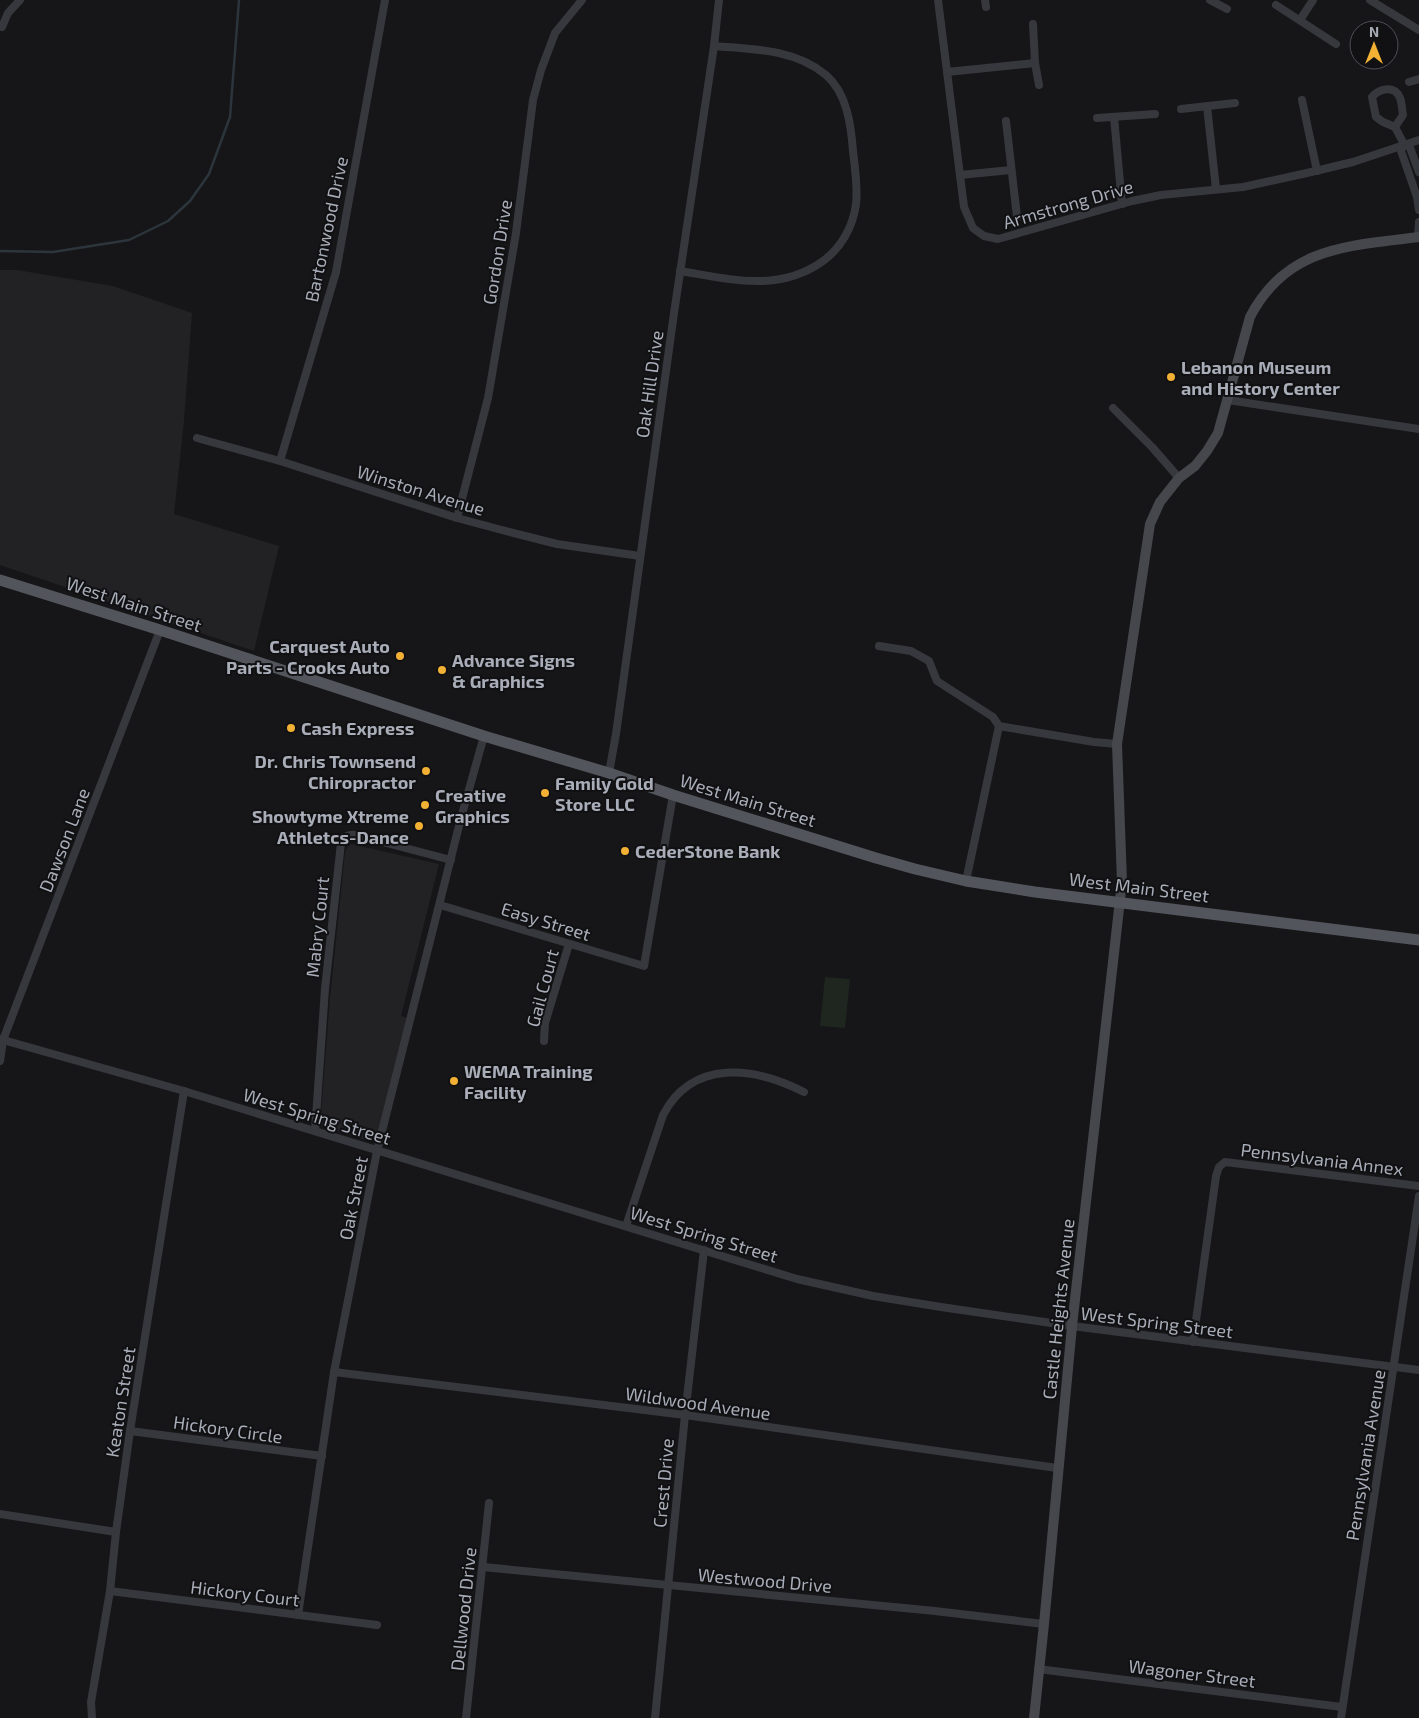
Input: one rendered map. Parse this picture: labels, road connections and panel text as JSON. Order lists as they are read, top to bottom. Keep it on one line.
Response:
{"streets":{"main road":["West Main Street"],"street":["Armstrong Drive","Bartonwood Drive","Gordon Drive","Oak Hill Drive","Winston Avenue","Dawson Lane","Easy Street","Mabry Court","Gail Court","West Spring Street","Pennsylvania Annex","Oak Street","Castle Heights Avenue","Keaton Street","Wildwood Avenue","Hickory Circle","Pennsylvania Avenue","Crest Drive","Westwood Drive","Hickory Court","Dellwood Drive","Wagoner Street"]},"crossings":[["Bartonwood Drive","Winston Avenue"],["Gordon Drive","Winston Avenue"],["Oak Hill Drive","Winston Avenue"],["Oak Hill Drive","West Main Street"],["West Main Street","Dawson Lane"],["West Main Street","Easy Street"],["West Main Street","Oak Street"],["West Main Street","Castle Heights Avenue"],["Dawson Lane","West Spring Street"],["Easy Street","Gail Court"],["Easy Street","Oak Street"],["Mabry Court","West Spring Street"],["Mabry Court","Oak Street"],["West Spring Street","Pennsylvania Annex"],["West Spring Street","Oak Street"],["West Spring Street","Castle Heights Avenue"],["West Spring Street","Keaton Street"],["West Spring Street","Pennsylvania Avenue"],["West Spring Street","Crest Drive"],["Oak Street","Wildwood Avenue"],["Oak Street","Hickory Circle"],["Oak Street","Hickory Court"],["Castle Heights Avenue","Wildwood Avenue"],["Castle Heights Avenue","Westwood Drive"],["Castle Heights Avenue","Wagoner Street"],["Keaton Street","Hickory Circle"],["Keaton Street","Hickory Court"],["Wildwood Avenue","Crest Drive"],["Pennsylvania Avenue","Wagoner Street"],["Crest Drive","Westwood Drive"],["Westwood Drive","Dellwood Drive"]],"places":["Lebanon Museum and History Center","Carquest Auto Parts - Crooks Auto","Advance Signs & Graphics","Cash Express","Dr. Chris Townsend Chiropractor","Family Gold Store LLC","Creative Graphics","Showtyme Xtreme Athletcs-Dance","CederStone Bank","WEMA Training Facility"],"north":"top"}
